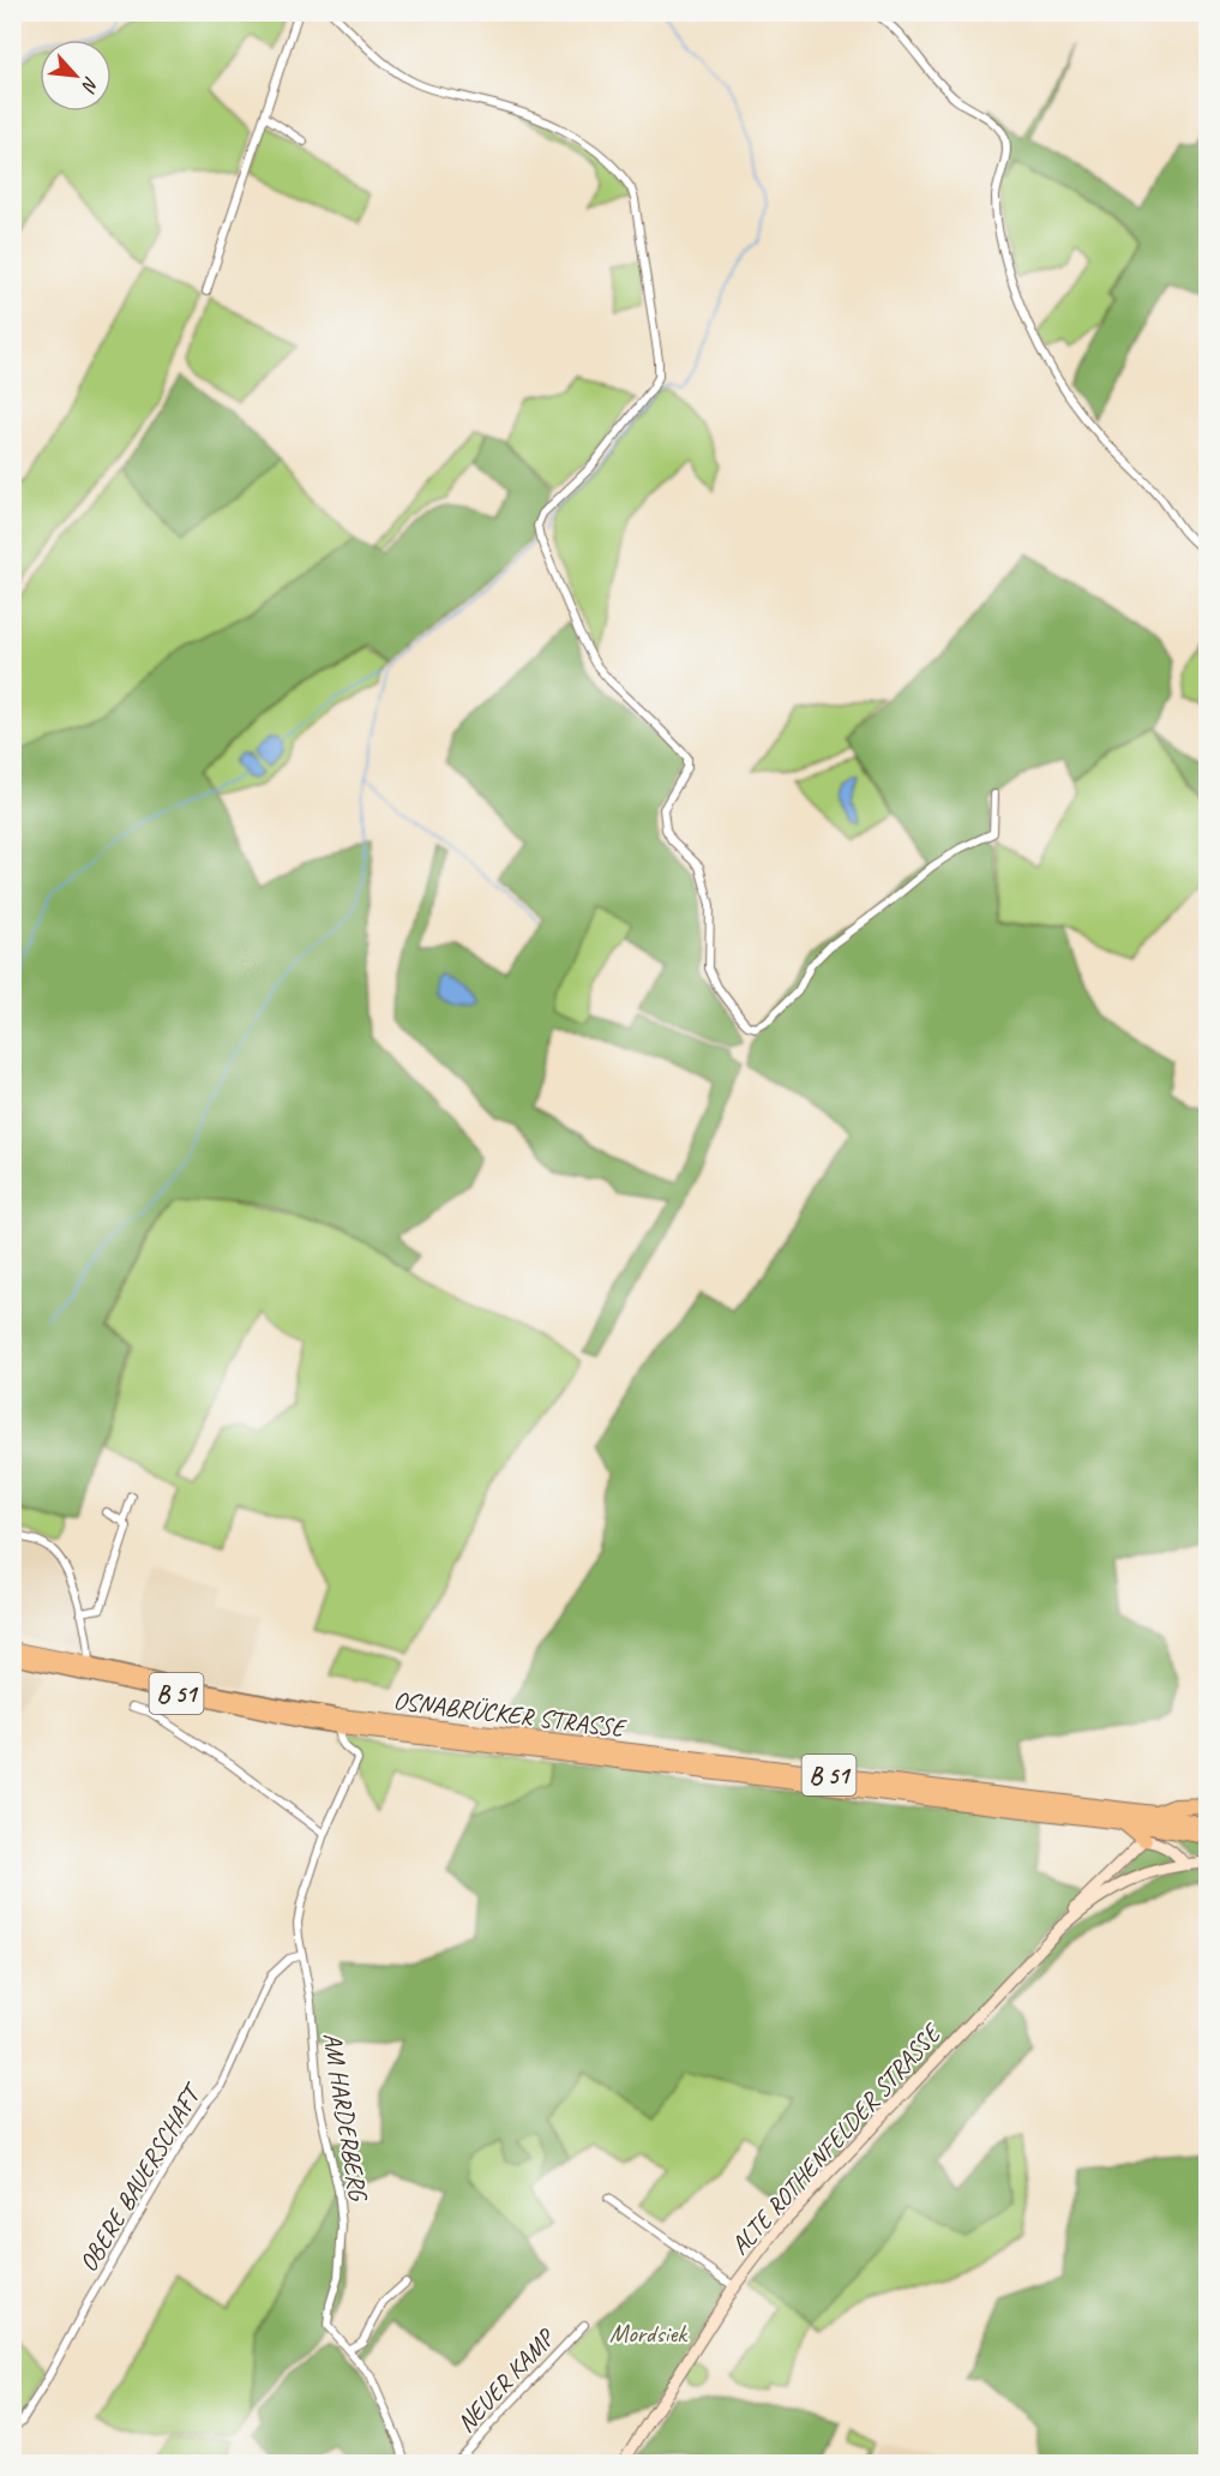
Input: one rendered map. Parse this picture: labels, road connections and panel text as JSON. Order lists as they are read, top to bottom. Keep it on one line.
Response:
{"streets":{"highway":["B 51","OSNABRÜCKER STRASSE"],"street":["AM HARDERBERG","ALTE ROTHENFELDER STRASSE","OBERE BAUERSCHAFT","NEUER KAMP"]},"crossings":[["B 51","OSNABRÜCKER STRASSE"],["OSNABRÜCKER STRASSE","AM HARDERBERG"],["AM HARDERBERG","OBERE BAUERSCHAFT"]],"parks":["Mordsiek"],"north":"bottom right"}
